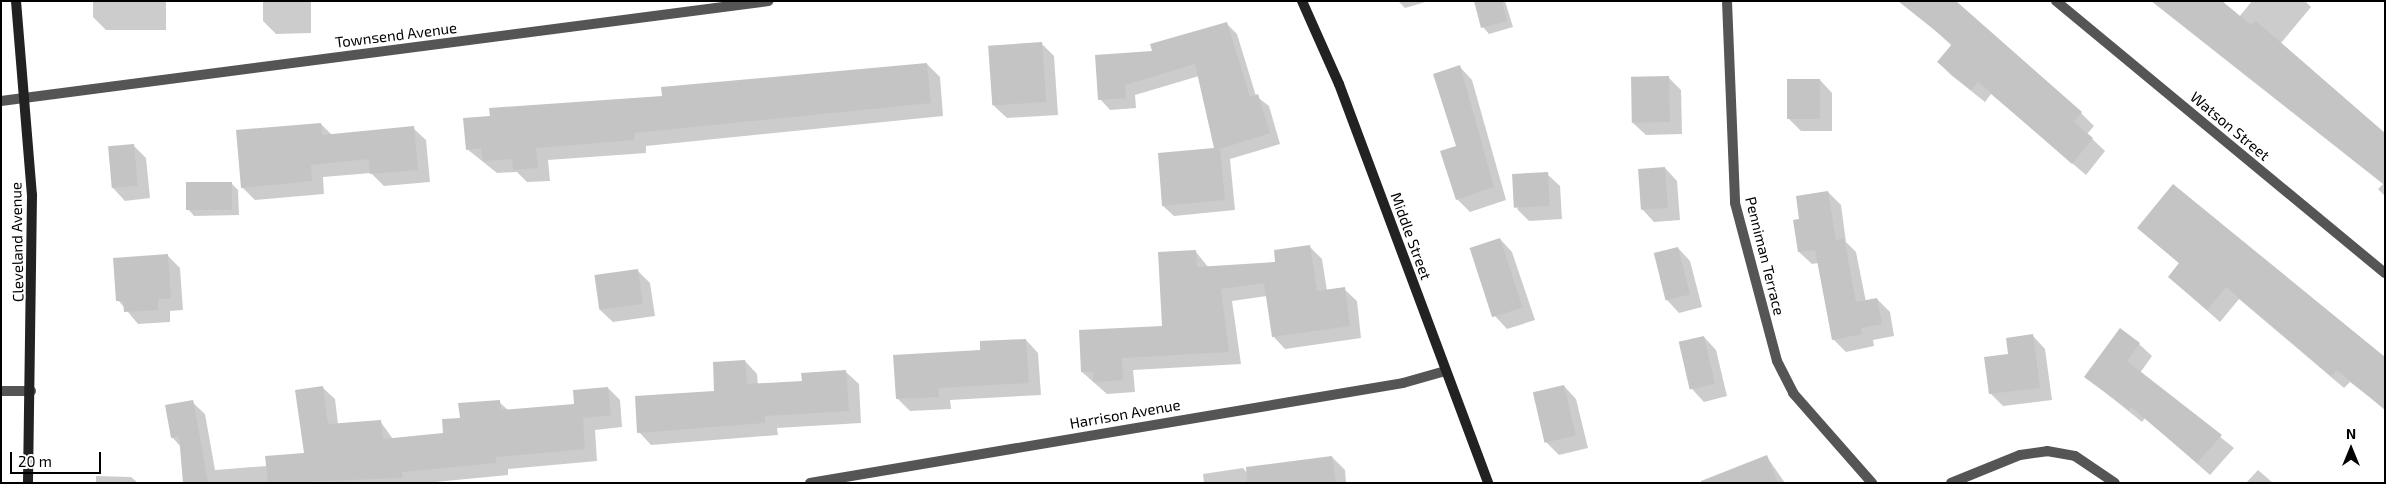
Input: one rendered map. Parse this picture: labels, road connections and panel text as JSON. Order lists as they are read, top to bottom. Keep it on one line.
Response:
{"streets":{"street":["Townsend Avenue","Watson Street","Middle Street","Cleveland Avenue","Penniman Terrace","Harrison Avenue"]},"crossings":[["Townsend Avenue","Cleveland Avenue"],["Middle Street","Harrison Avenue"]],"scale_bar":"20 m","north":"top"}
